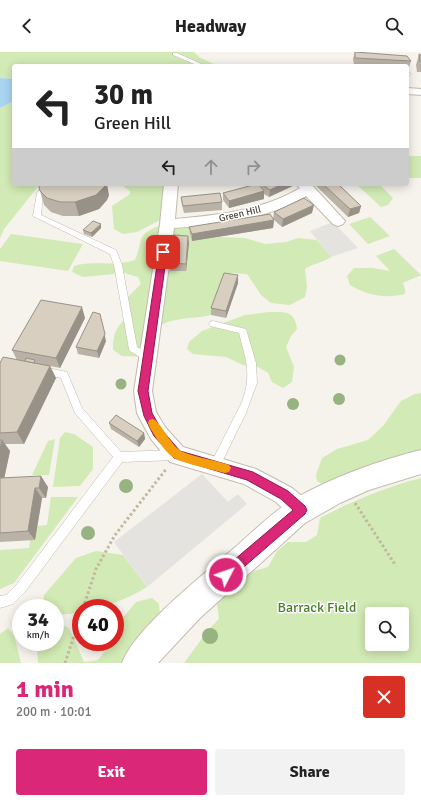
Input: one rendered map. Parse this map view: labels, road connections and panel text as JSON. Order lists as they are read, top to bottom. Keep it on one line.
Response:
{"streets":{"street":["Green Hill"]},"parks":["Barrack Field"],"page":{"header":"Headway","turn":["30 m","Green Hill"],"speed":"34 km/h","limit":"40","heading":["1 min","200 m · 10:01"],"buttons":["Exit","Share"]}}
